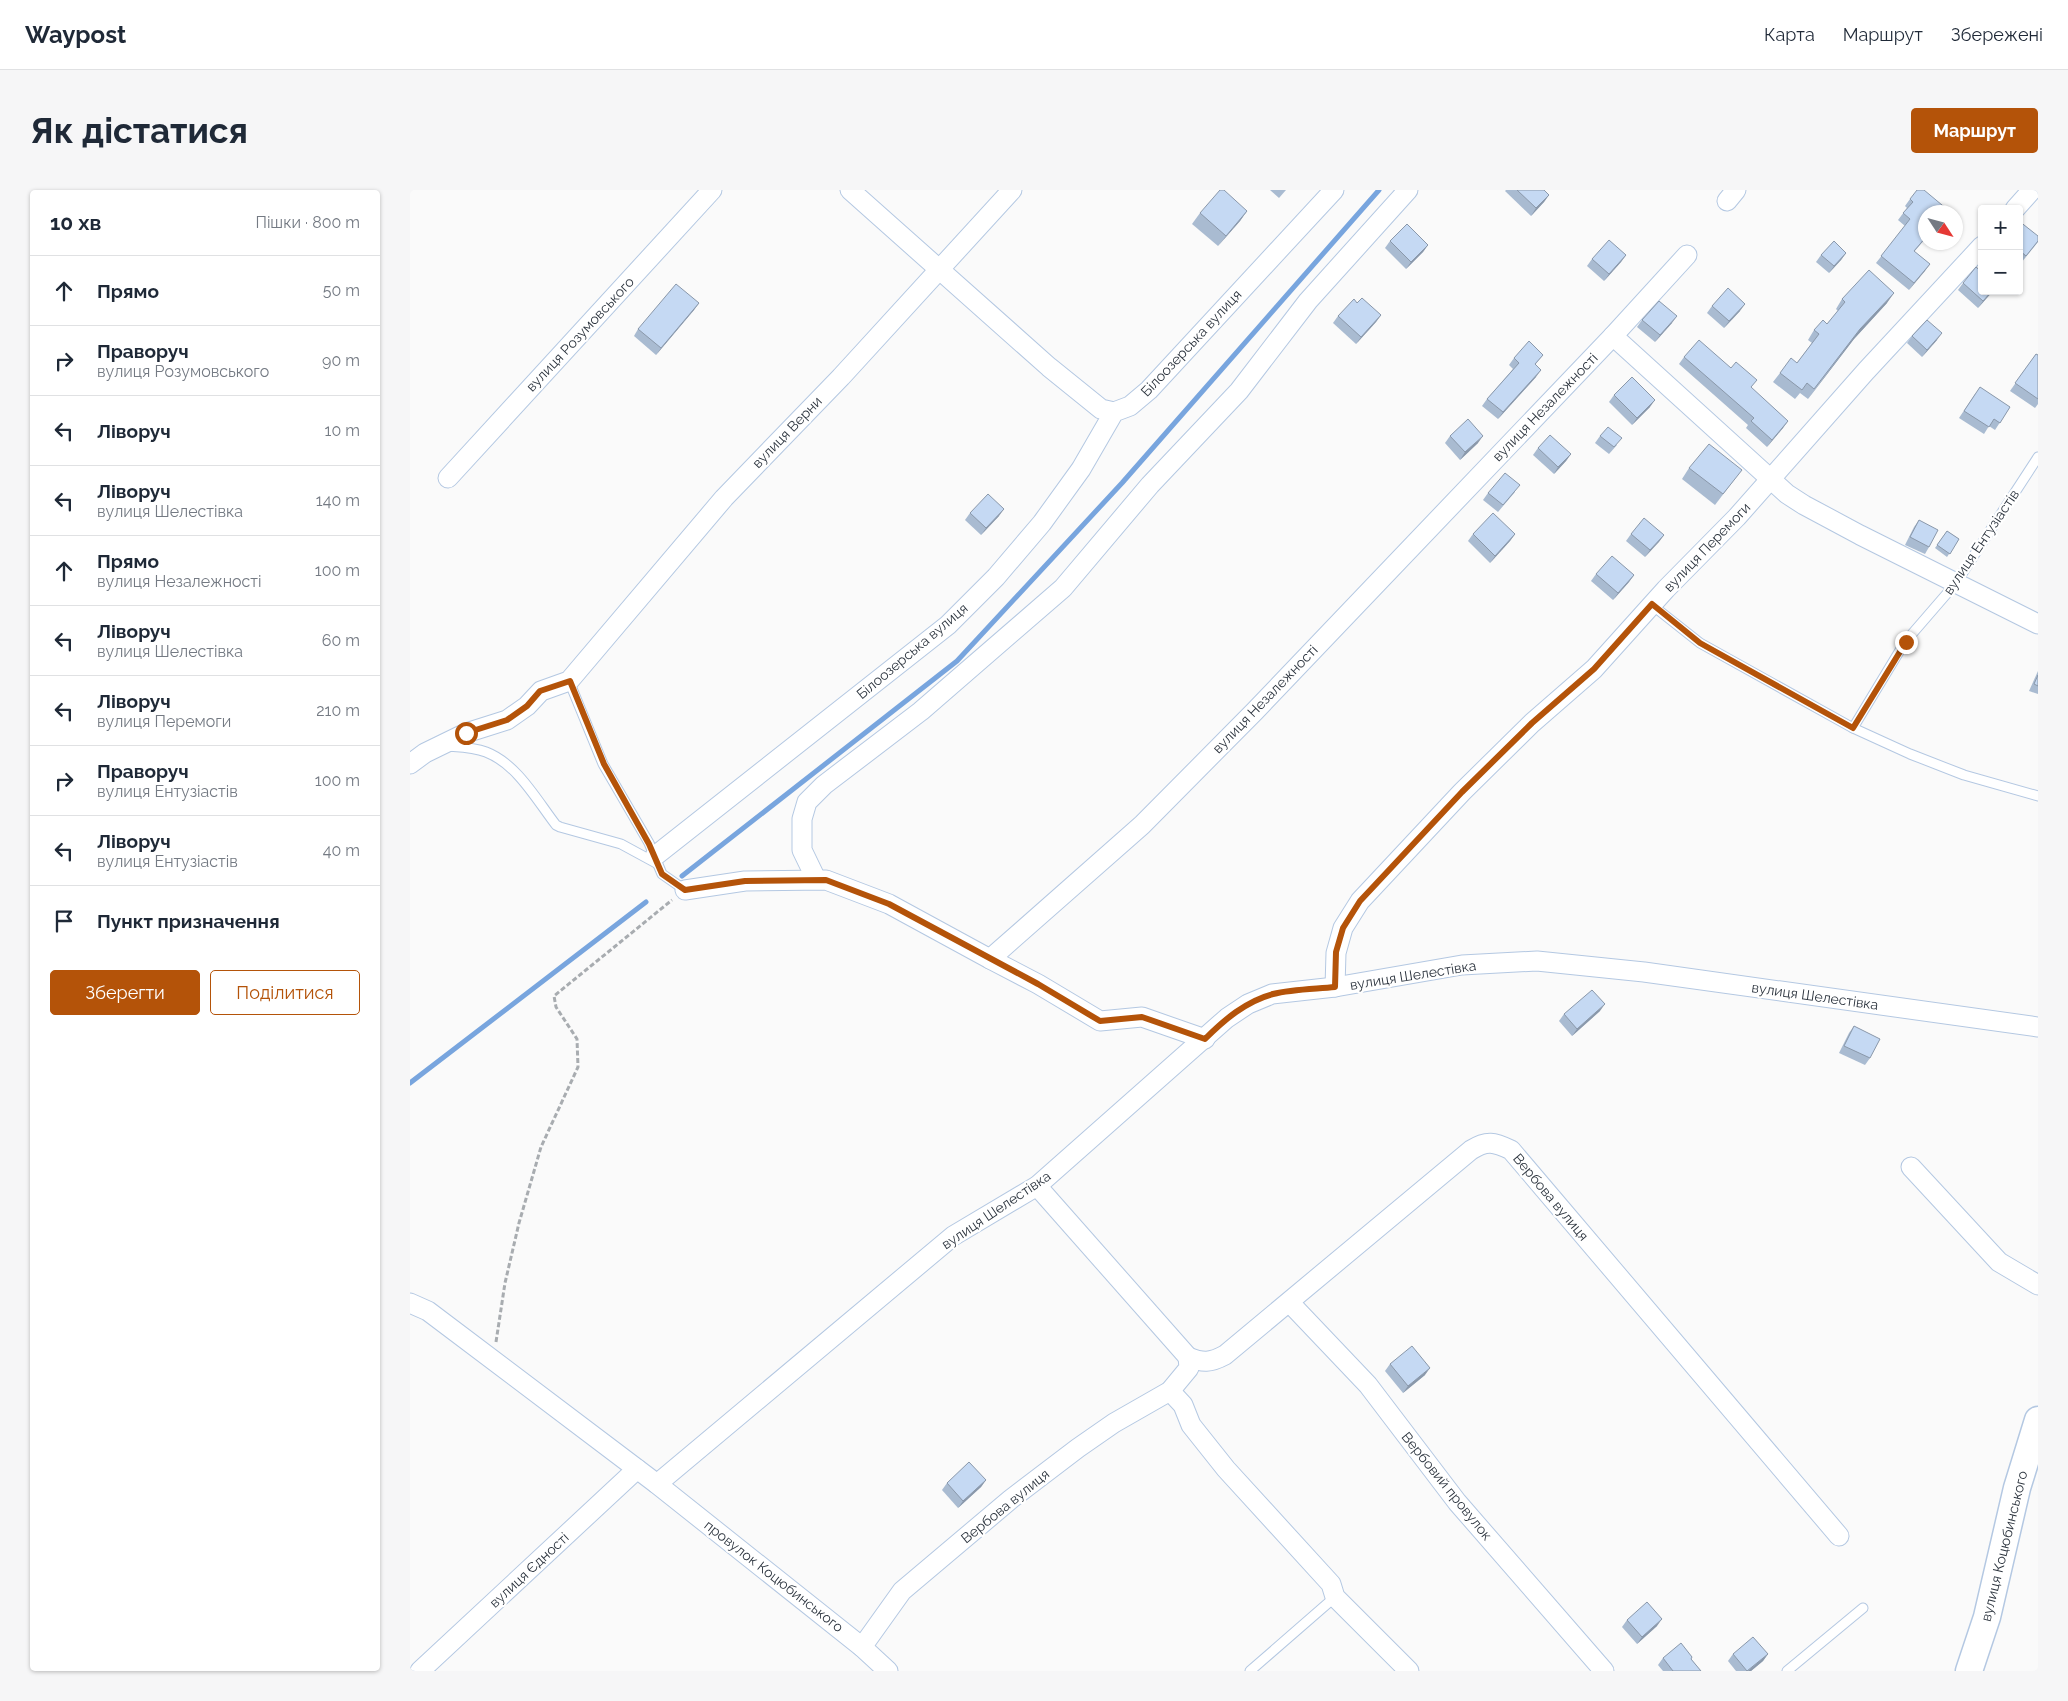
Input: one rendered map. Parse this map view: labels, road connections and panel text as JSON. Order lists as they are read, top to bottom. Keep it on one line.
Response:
{"streets":{"street":["вулиця Розумовського","Білоозерська вулиця","вулиця Незалежності","вулиця Верни","вулиця Перемоги","вулиця Шелестівка","Вербова вулиця","Вербовий провулок","вулиця Коцюбинського","вулиця Єдності","провулок Коцюбинського"],"lane":["вулиця Ентузіастів"]},"crossings":[["вулиця Перемоги","вулиця Шелестівка"],["вулиця Шелестівка","провулок Коцюбинського"],["Вербова вулиця","Вербовий провулок"],["Вербова вулиця","провулок Коцюбинського"],["вулиця Єдності","провулок Коцюбинського"]],"north":"bottom right","page":{"header":"Waypost","nav":["Карта","Маршрут","Збережені"],"buttons":["Маршрут",["Зберегти","Поділитися"]],"title":"Як дістатися","heading":["10 хв","Пішки · 800 m"],"map_buttons":["+","−"],"list":[["Прямо","50 m"],["Праворуч","вулиця Розумовського","90 m"],["Ліворуч","10 m"],["Ліворуч","вулиця Шелестівка","140 m"],["Прямо","вулиця Незалежності","100 m"],["Ліворуч","вулиця Шелестівка","60 m"],["Ліворуч","вулиця Перемоги","210 m"],["Праворуч","вулиця Ентузіастів","100 m"],["Ліворуч","вулиця Ентузіастів","40 m"],"Пункт призначення"]}}
